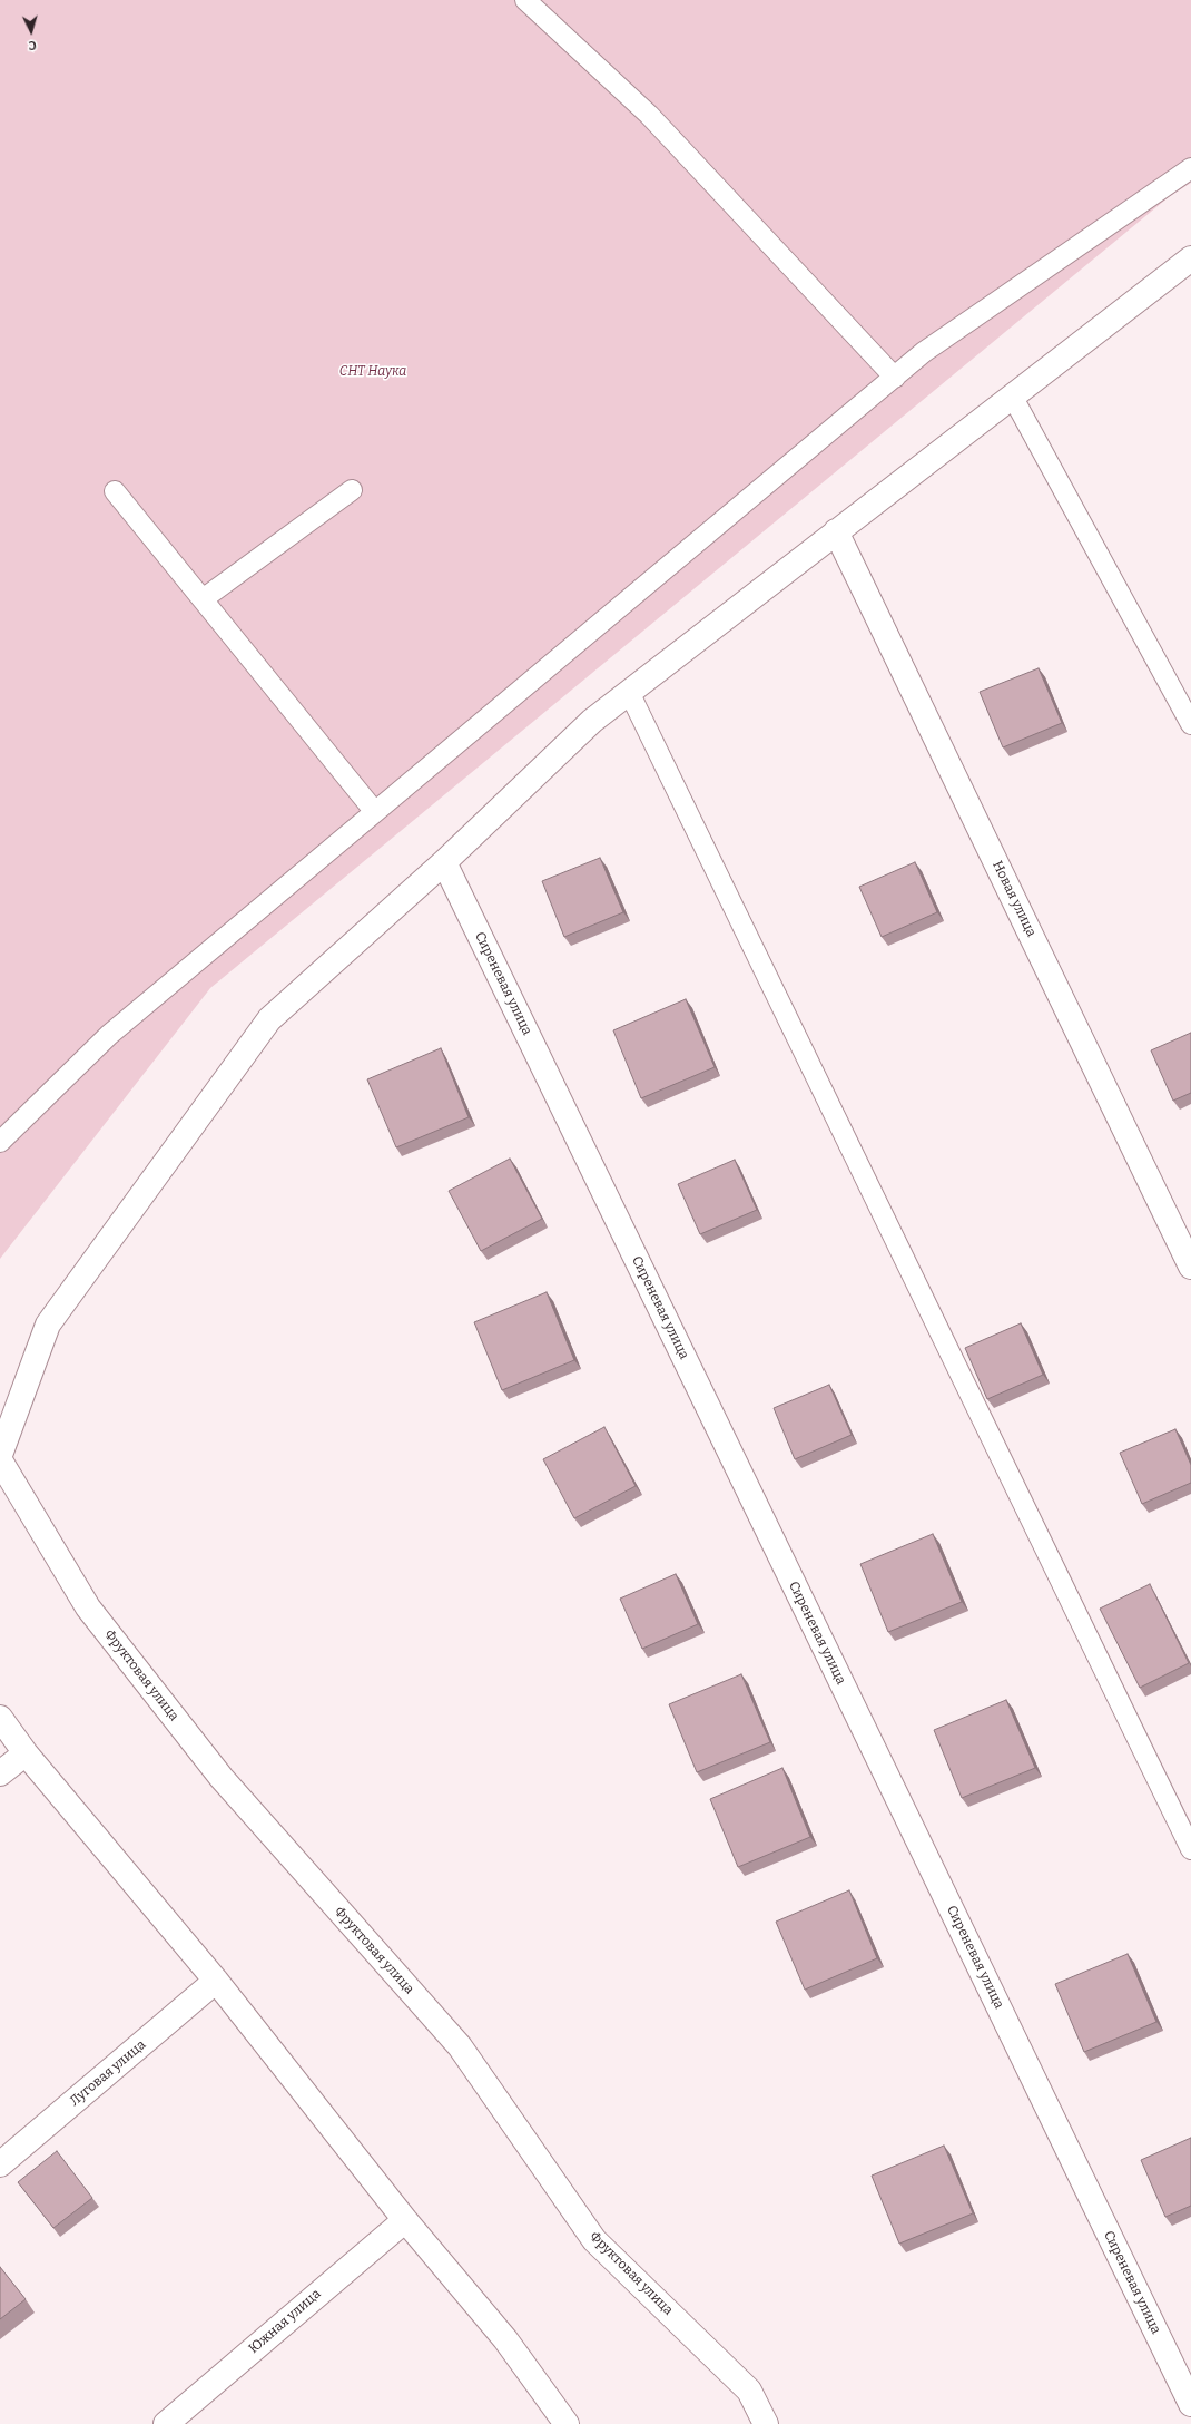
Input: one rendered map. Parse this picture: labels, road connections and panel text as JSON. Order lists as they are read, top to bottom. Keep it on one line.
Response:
{"streets":{"street":["Новая улица","Сиреневая улица","Фруктовая улица","Луговая улица","Южная улица"]},"parks":["СНТ Наука"],"north":"bottom"}
